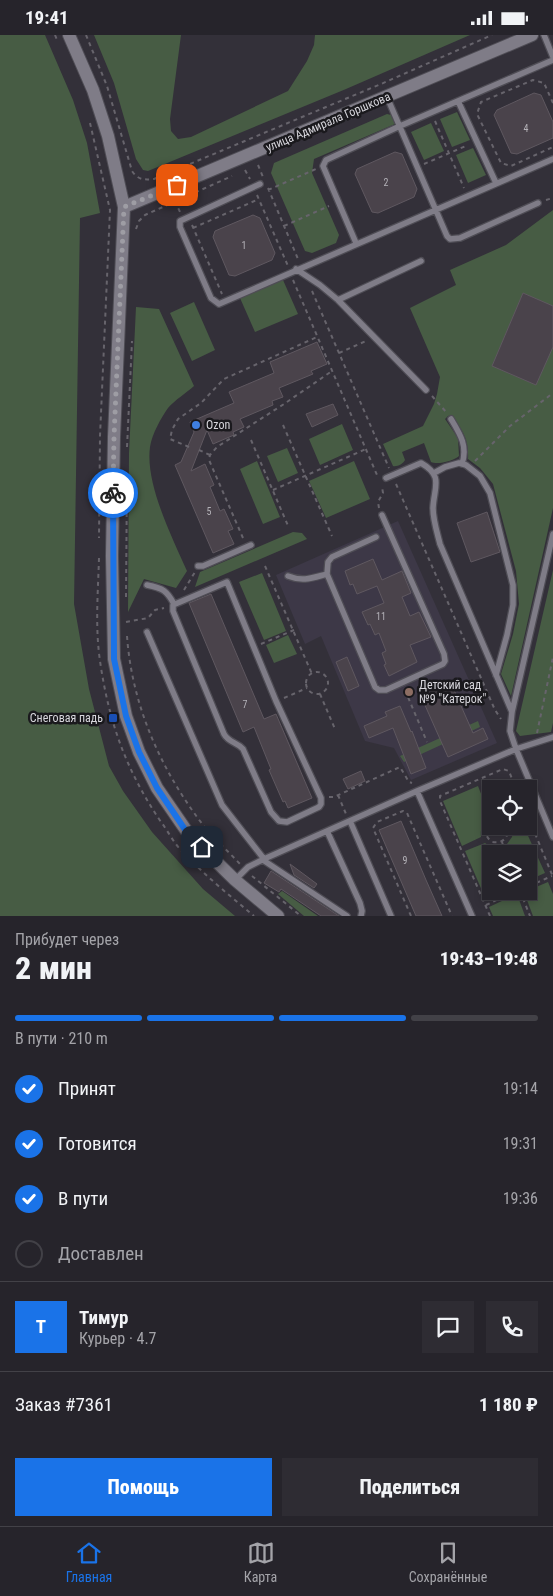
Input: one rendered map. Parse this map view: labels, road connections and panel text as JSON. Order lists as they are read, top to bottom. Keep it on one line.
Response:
{"streets":{"main road":["улица Адмирала Горшкова"]},"places":{"other":["Ozon","Детский сад №9 \"Катерок\""],"transit":["Снеговая падь"]},"house_numbers":["4","2","1","5","11","7","9"],"page":{"status":"19:41","heading":["2 мин","Прибудет через","19:43–19:48"],"panel":["Тимур","Курьер · 4.7","Заказ #7361","1 180 ₽"],"bar":"В пути · 210 m","list":[["Принят","19:14"],["Готовится","19:31"],["В пути","19:36"],"Доставлен"],"round":"Т","buttons":["Помощь","Поделиться"],"tabs":["Главная","Карта","Сохранённые"]}}
